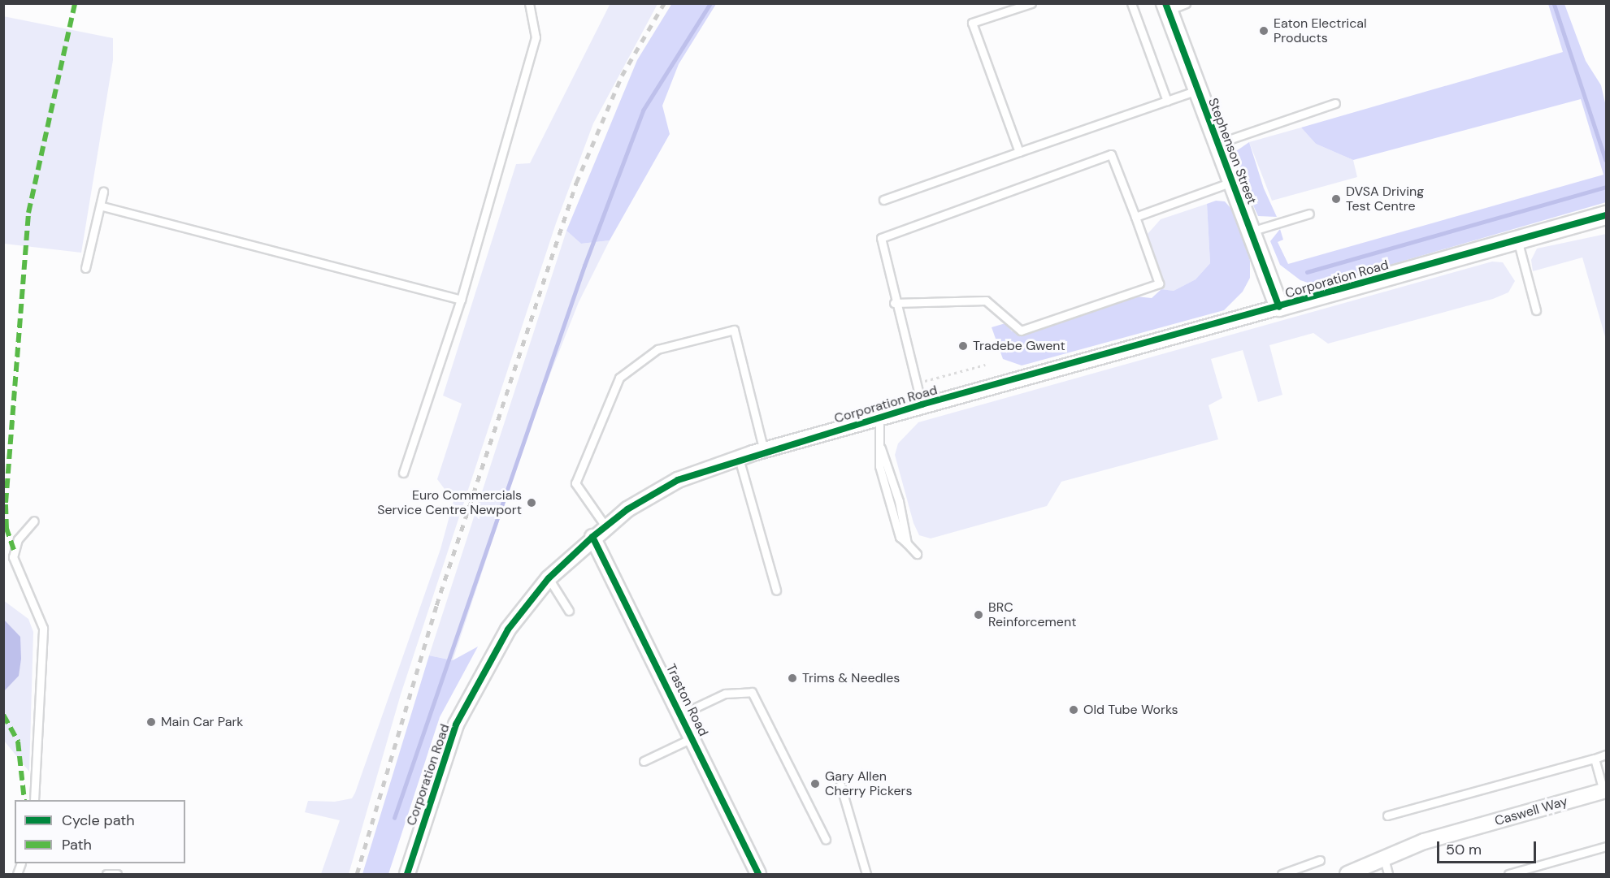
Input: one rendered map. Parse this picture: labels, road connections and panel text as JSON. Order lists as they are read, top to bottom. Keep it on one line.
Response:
{"streets":{"street":["Stephenson Street","Corporation Road","Traston Road","Caswell Way"]},"crossings":[["Stephenson Street","Corporation Road"],["Corporation Road","Traston Road"]],"places":["Eaton Electrical Products","DVSA Driving Test Centre","Tradebe Gwent","Euro Commercials Service Centre Newport","BRC Reinforcement","Trims & Needles","Old Tube Works","Main Car Park","Gary Allen Cherry Pickers"],"legend":["Cycle path","Path"],"scale_bar":"50 m"}
